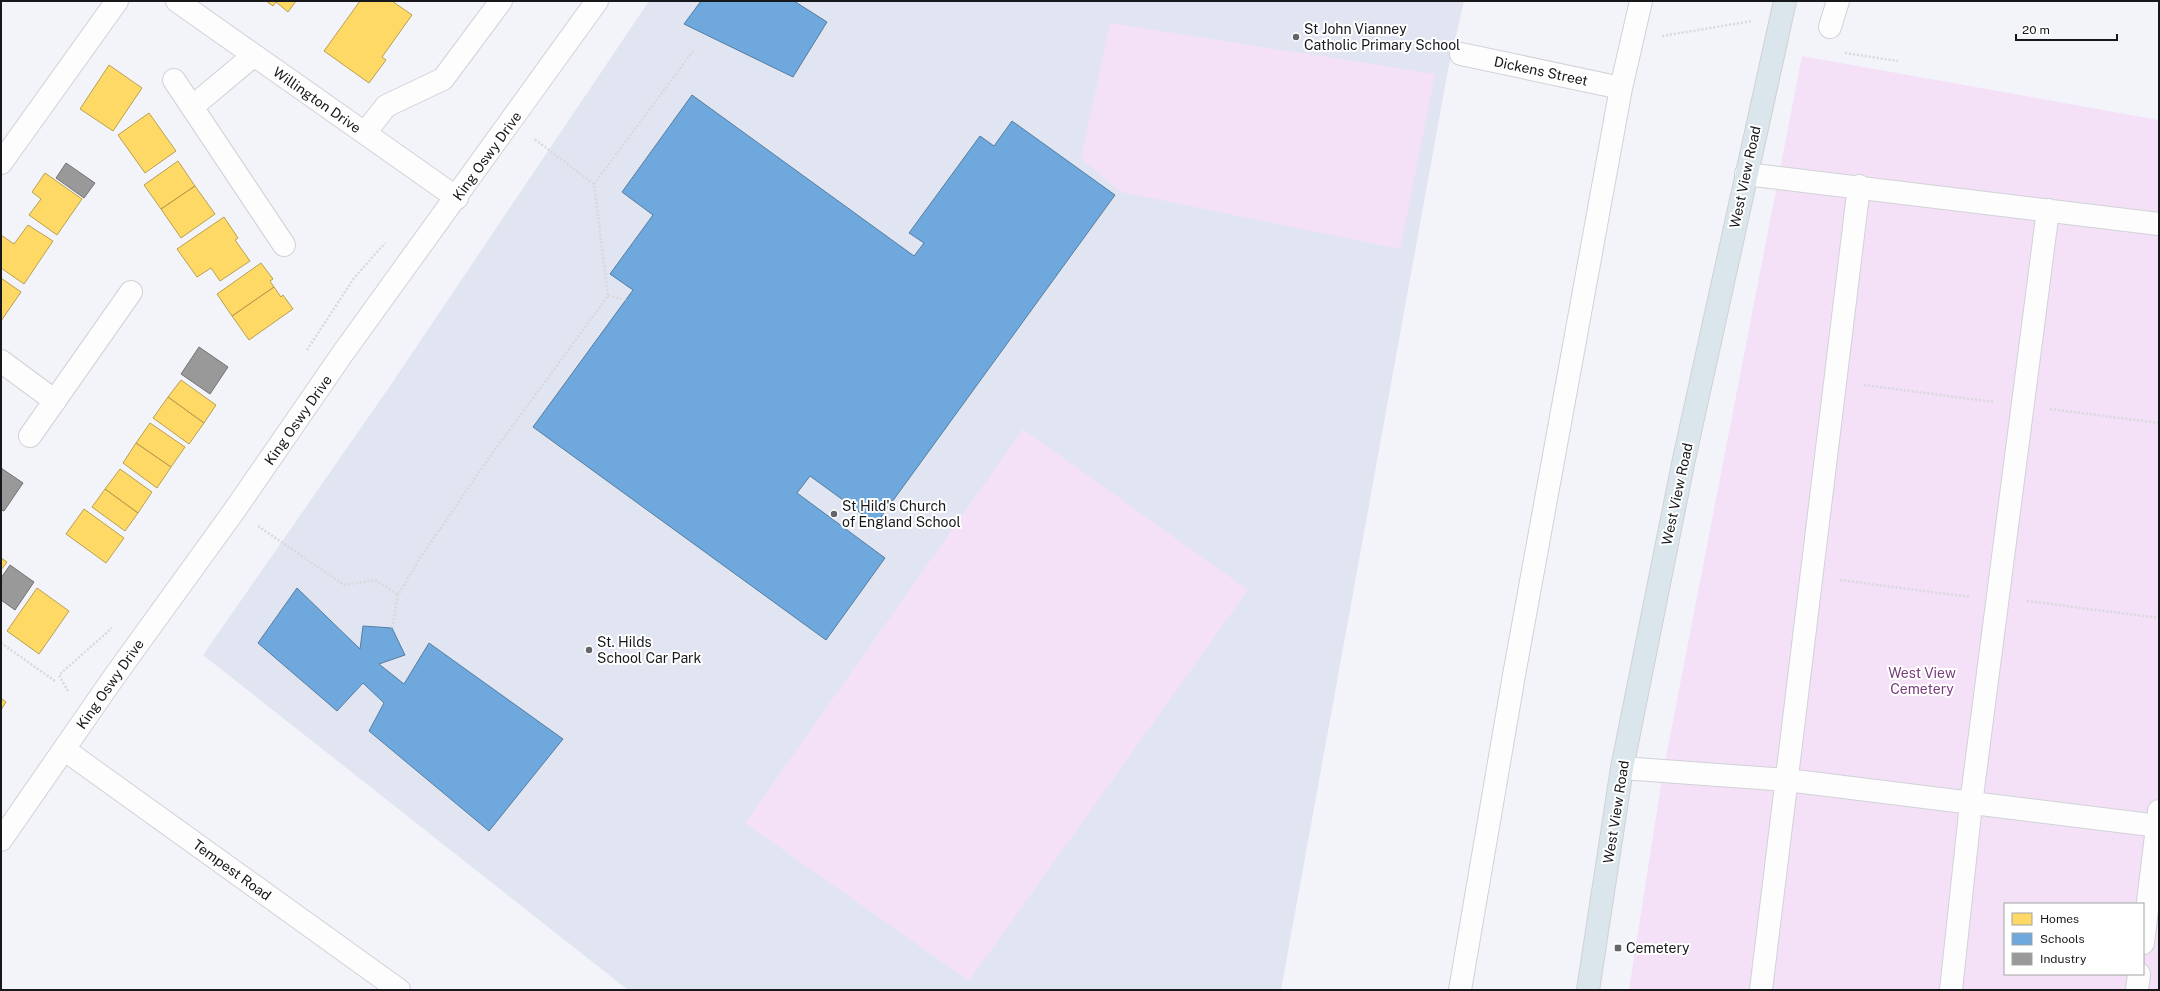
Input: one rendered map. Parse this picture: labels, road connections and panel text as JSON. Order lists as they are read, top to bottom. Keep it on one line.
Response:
{"streets":{"main road":["West View Road"],"street":["Dickens Street","Willington Drive","King Oswy Drive","Tempest Road"]},"crossings":[["Willington Drive","King Oswy Drive"],["King Oswy Drive","Tempest Road"]],"parks":["West View Cemetery"],"places":{"other":["St John Vianney Catholic Primary School","St Hild's Church of England School","St. Hilds School Car Park"],"transit":["Cemetery"]},"legend":["Homes","Schools","Industry"],"scale_bar":"20 m"}
